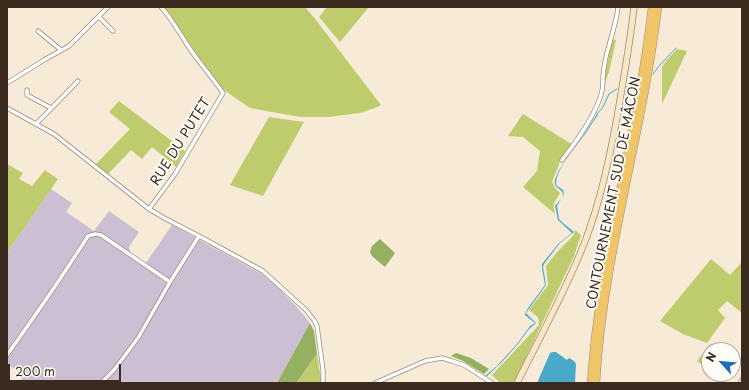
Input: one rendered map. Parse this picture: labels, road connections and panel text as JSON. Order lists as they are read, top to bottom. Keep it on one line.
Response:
{"streets":{"highway":["CONTOURNEMENT SUD DE MÂCON"],"street":["RUE DU PUTET"]},"scale_bar":"200 m","north":"top left"}
